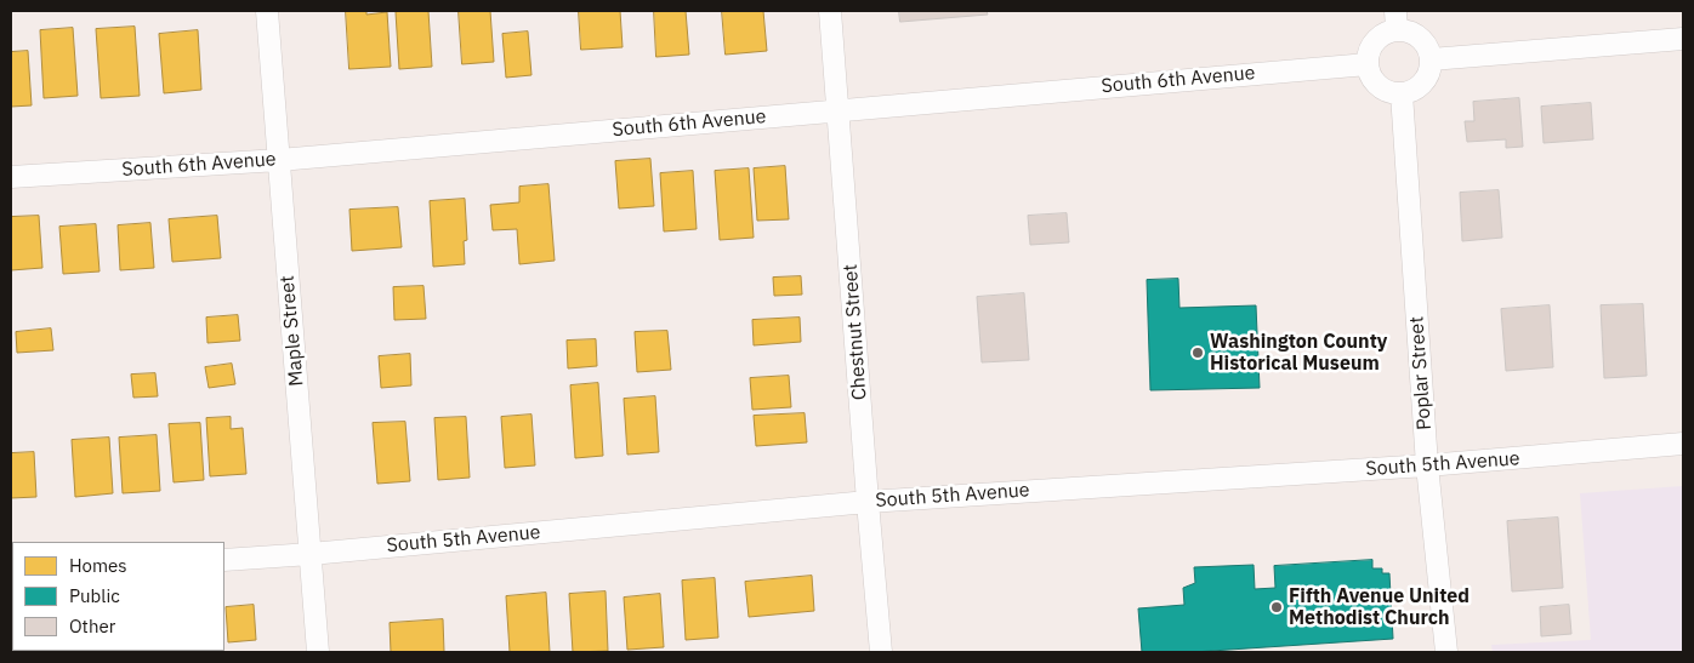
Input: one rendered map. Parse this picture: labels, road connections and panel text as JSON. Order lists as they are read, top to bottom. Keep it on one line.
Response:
{"streets":{"street":["South 6th Avenue","Maple Street","Chestnut Street","Poplar Street","South 5th Avenue"]},"crossings":[["South 6th Avenue","Maple Street"],["South 6th Avenue","Chestnut Street"],["South 6th Avenue","Poplar Street"],["Maple Street","South 5th Avenue"],["Chestnut Street","South 5th Avenue"],["Poplar Street","South 5th Avenue"]],"places":["Washington County Historical Museum","Fifth Avenue United Methodist Church"],"legend":["Homes","Public","Other"]}
